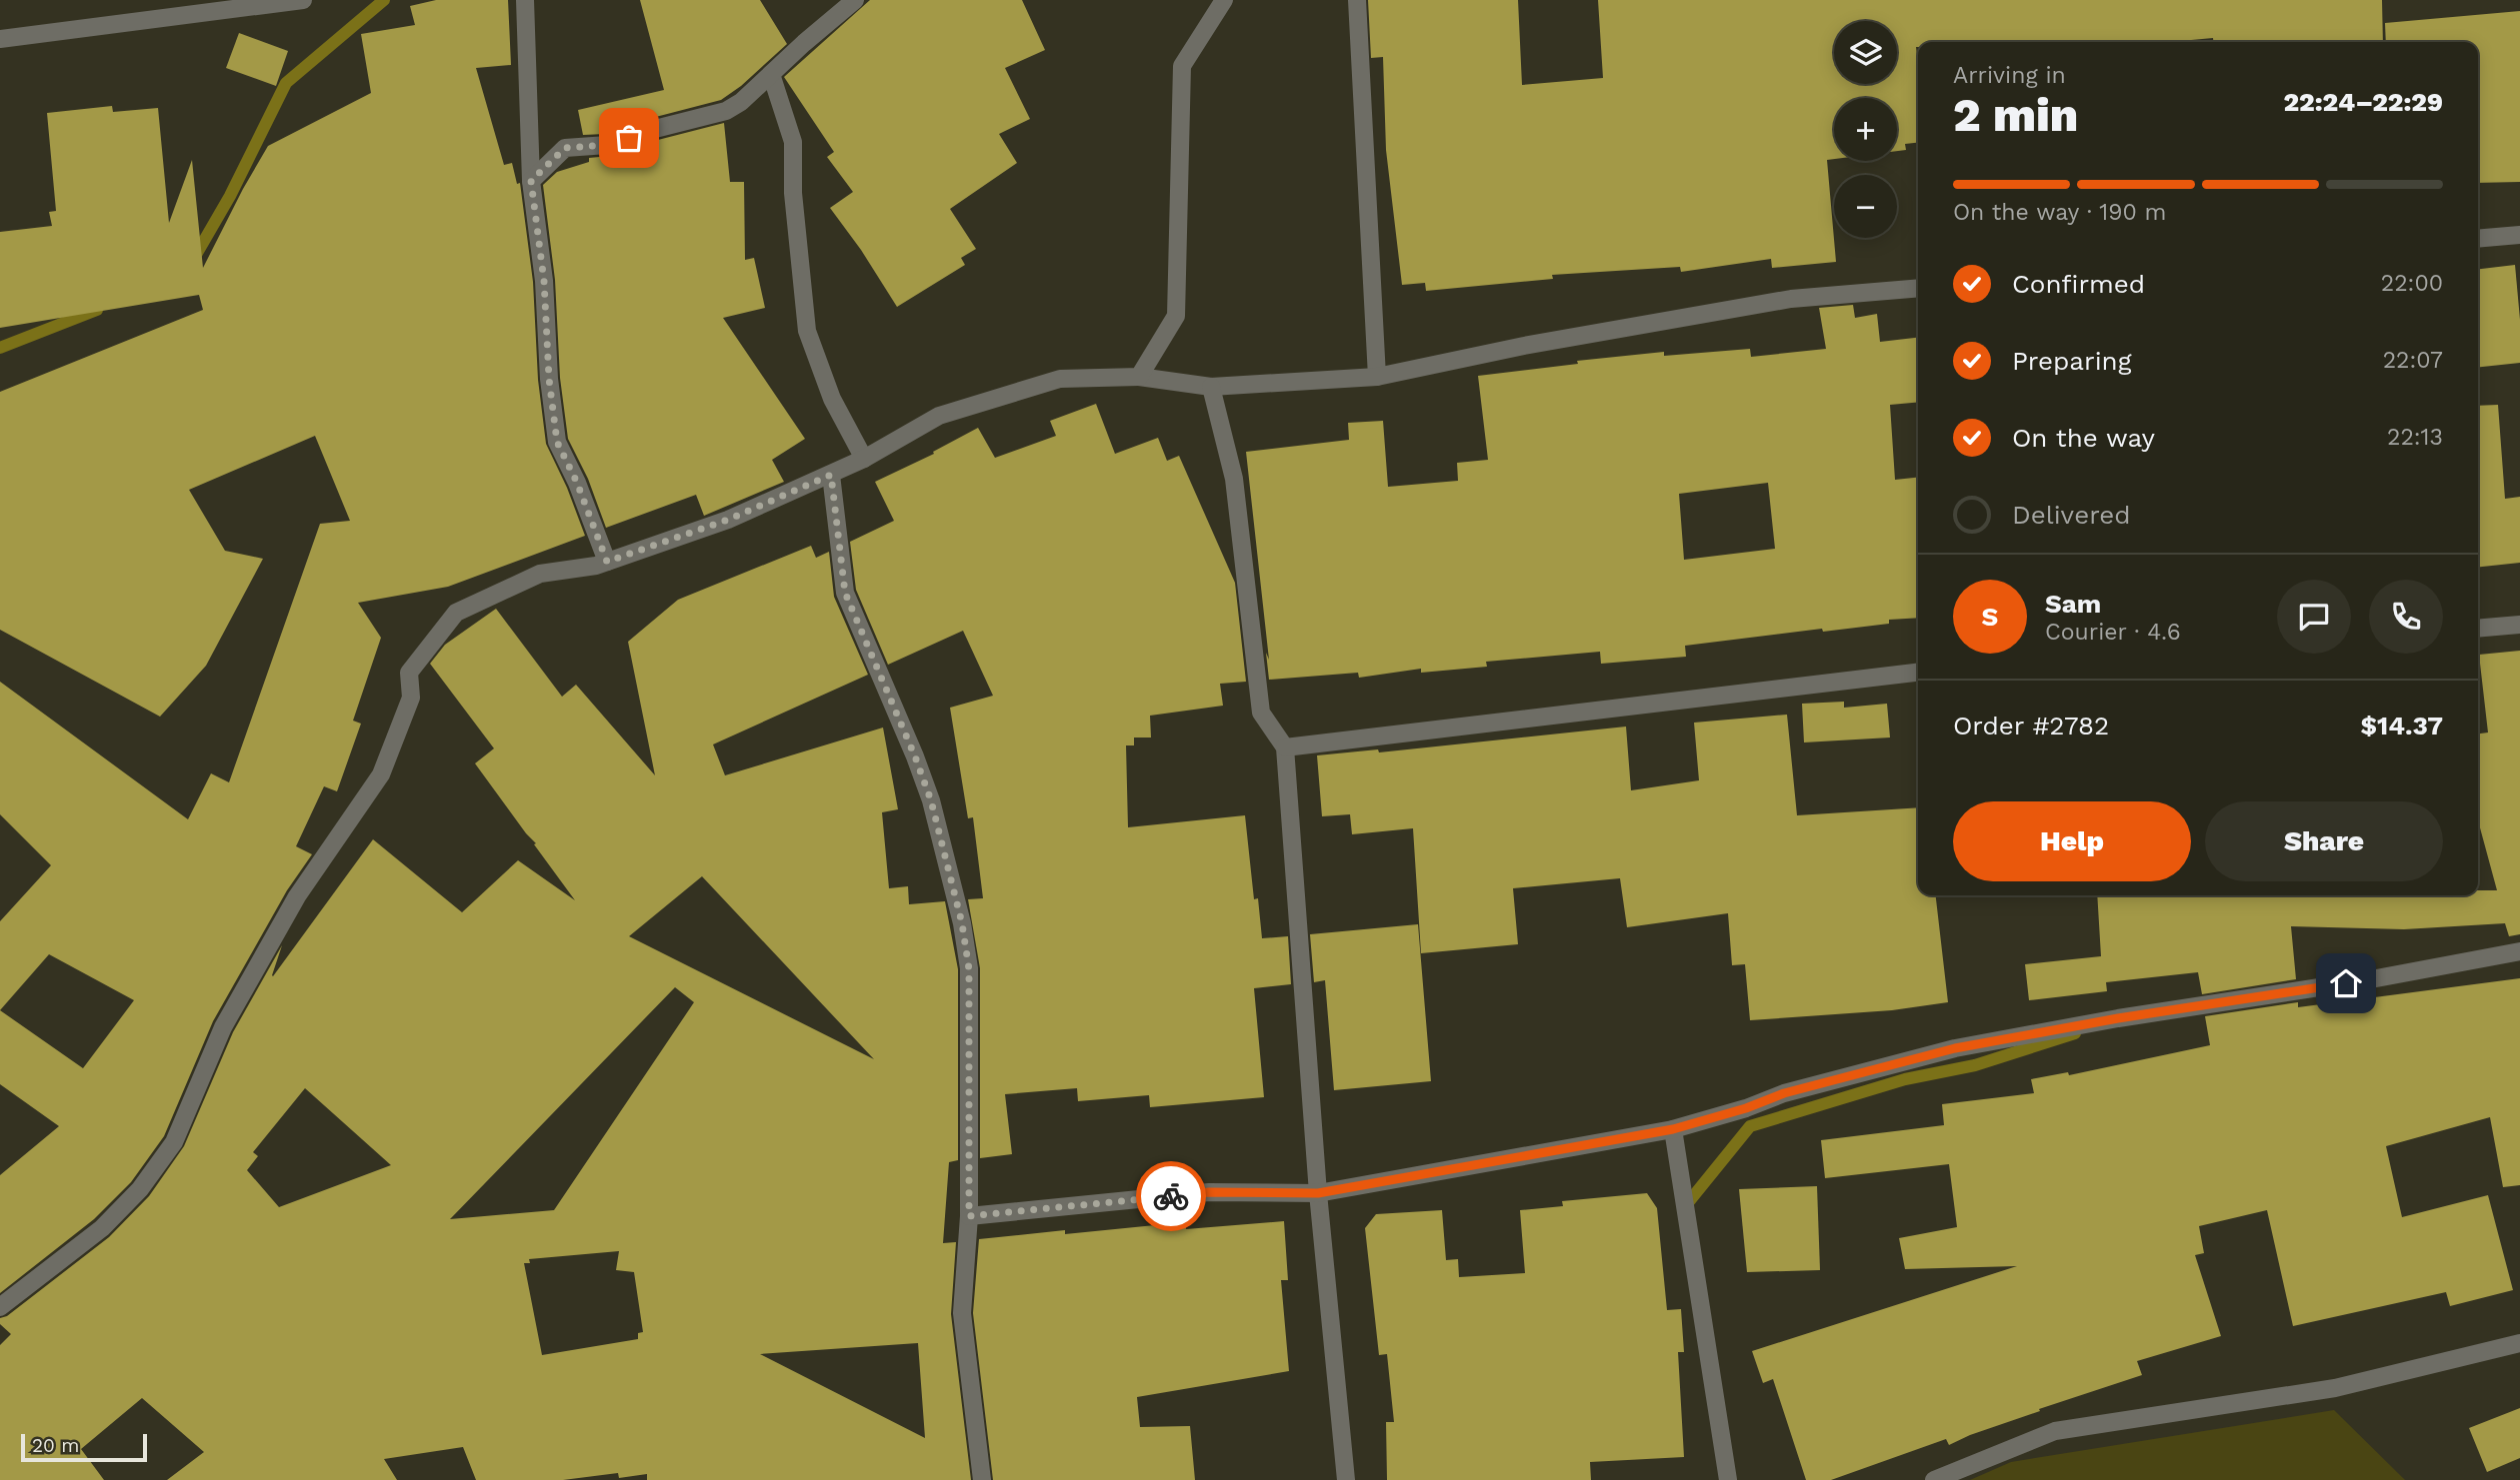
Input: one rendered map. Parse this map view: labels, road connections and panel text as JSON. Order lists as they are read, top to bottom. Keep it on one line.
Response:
{"scale_bar":"20 m","page":{"map_buttons":["+","−"],"heading":["2 min","Arriving in","22:24–22:29"],"panel":["Sam","Courier · 4.6","Order #2782","$14.37"],"bar":"On the way · 190 m","list":[["Confirmed","22:00"],["Preparing","22:07"],["On the way","22:13"],"Delivered"],"round":"S","buttons":["Help","Share"],"scale":"20 m"}}
